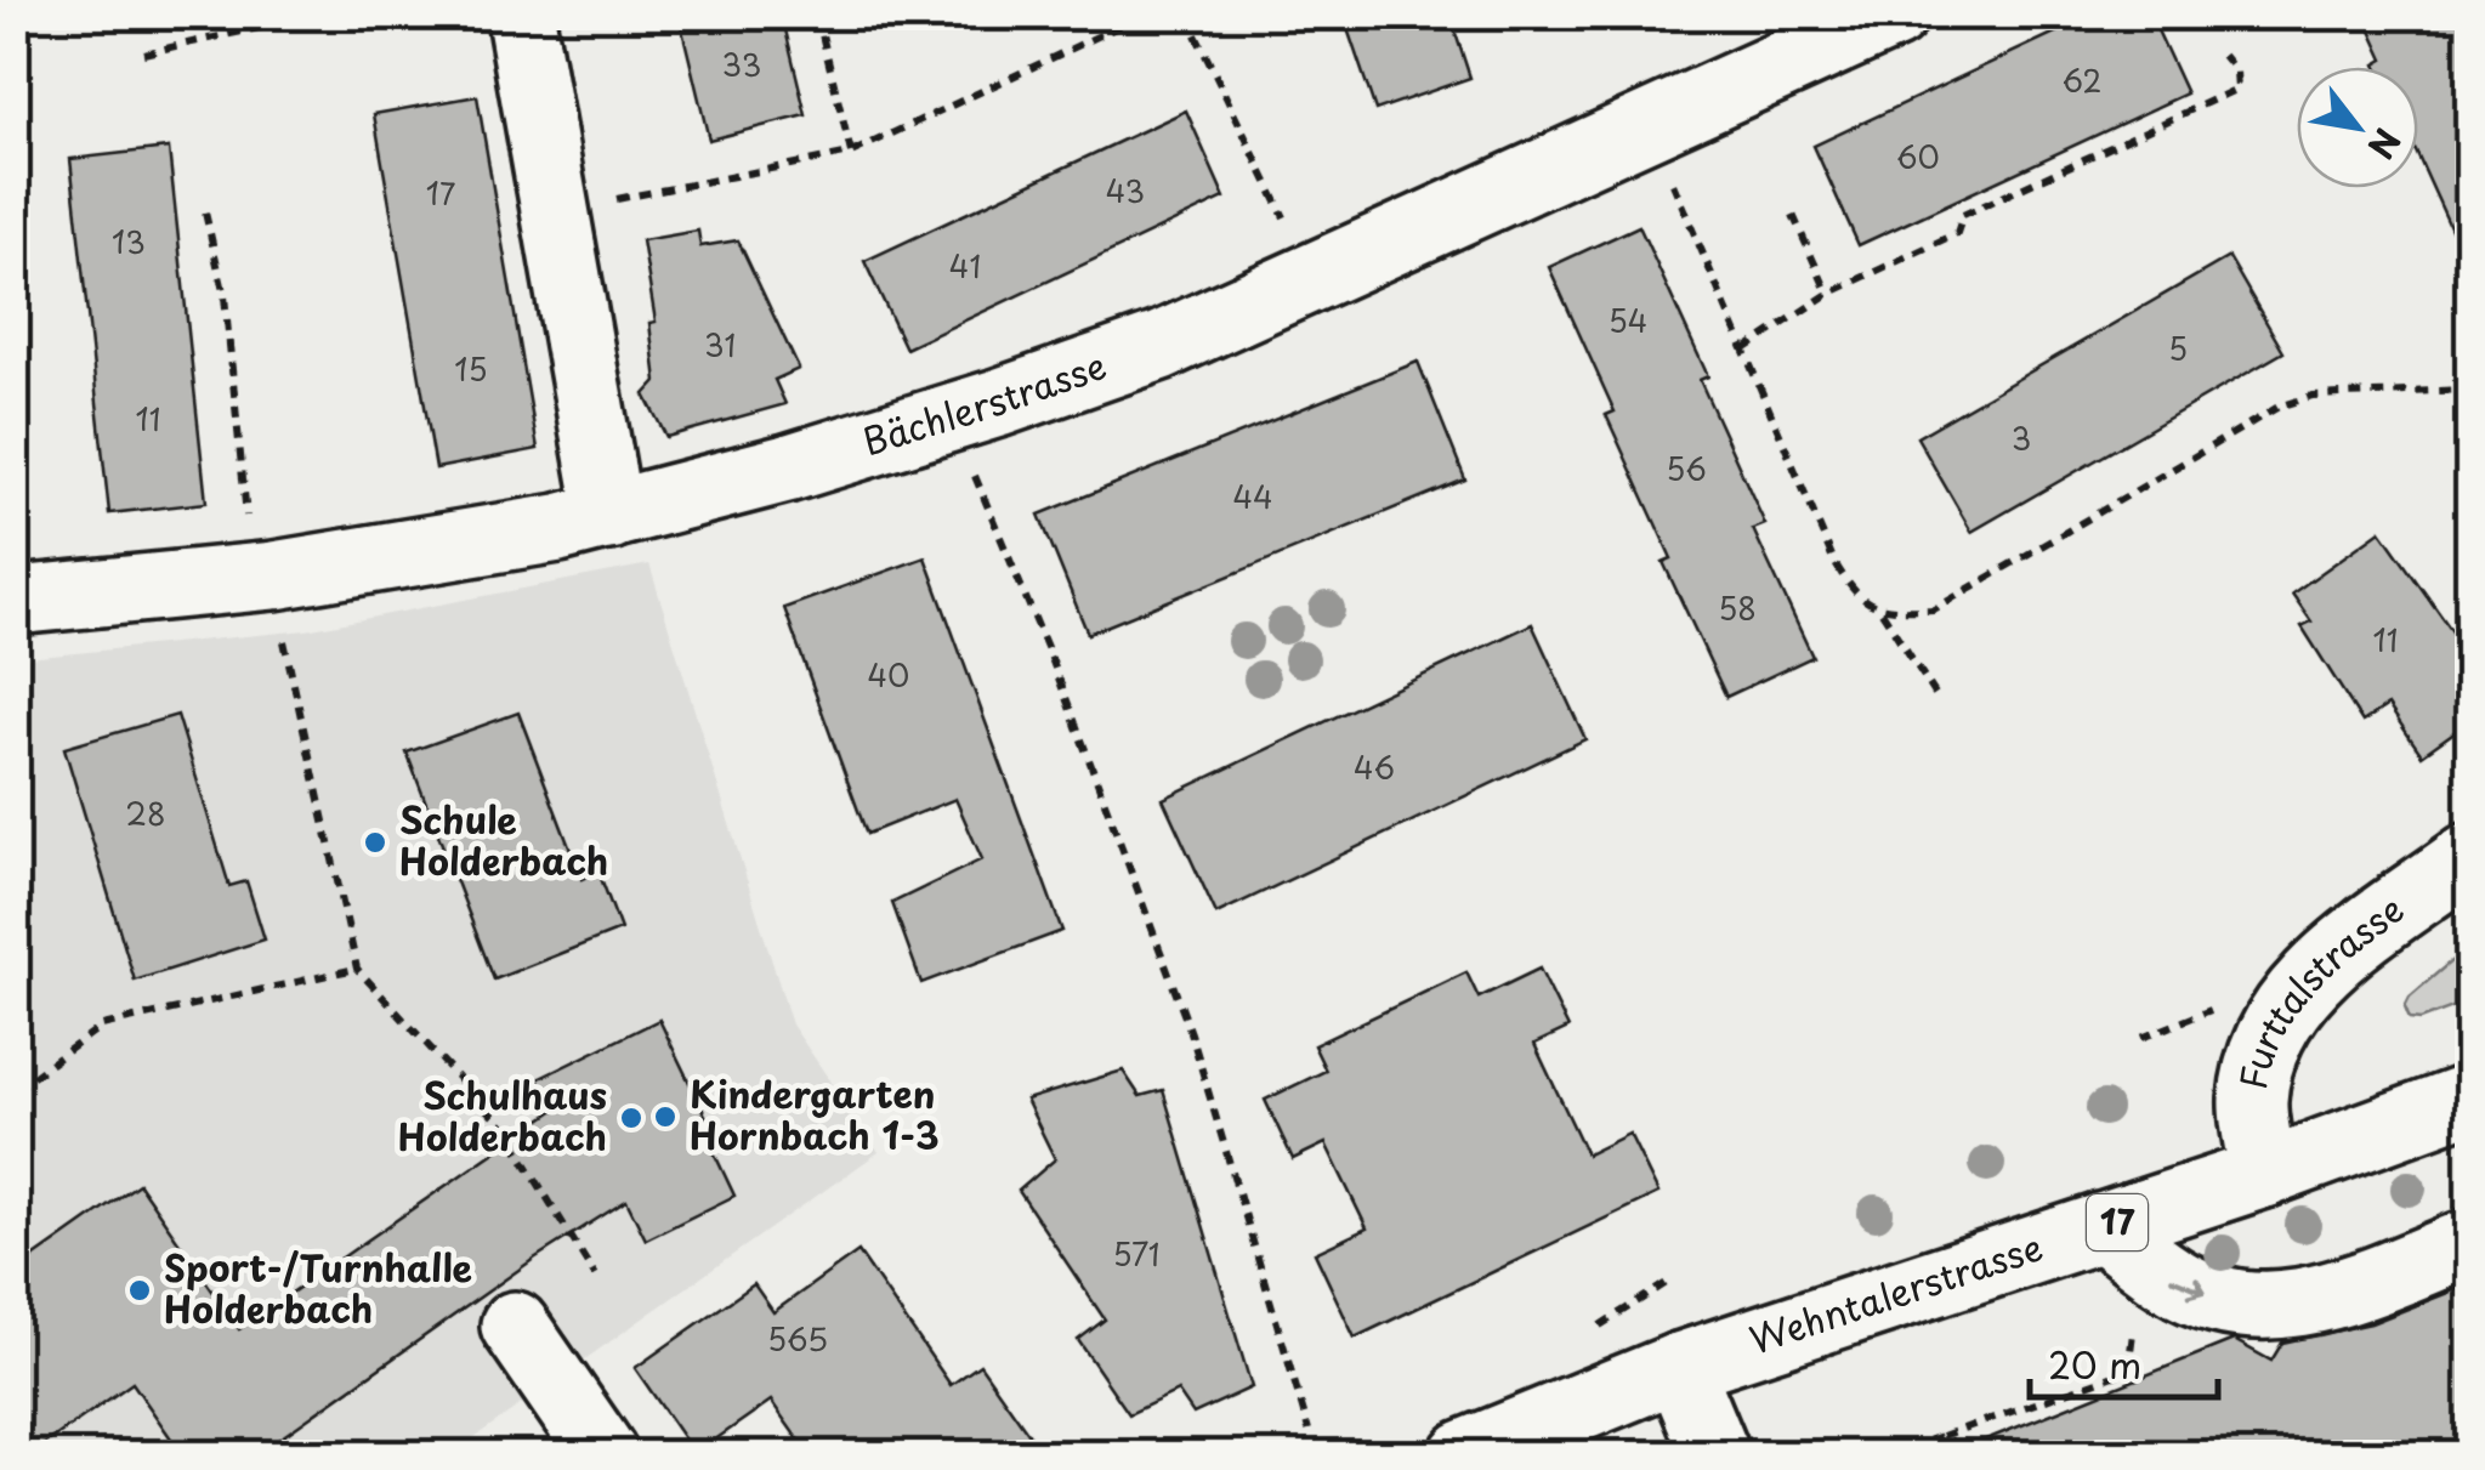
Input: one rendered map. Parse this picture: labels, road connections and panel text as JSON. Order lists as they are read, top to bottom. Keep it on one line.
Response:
{"streets":{"street":["Bächlerstrasse","Furttalstrasse","17","Wehntalerstrasse"]},"crossings":[["Furttalstrasse","Wehntalerstrasse"]],"places":["Schule Holderbach","Kindergarten Hornbach 1-3","Schulhaus Holderbach","Sport-/Turnhalle Holderbach"],"house_numbers":["33","62","60","43","17","13","41","54","31","5","15","11","3","56","44","58","11","40","46","28","571","565"],"scale_bar":"20 m","north":"bottom right"}
